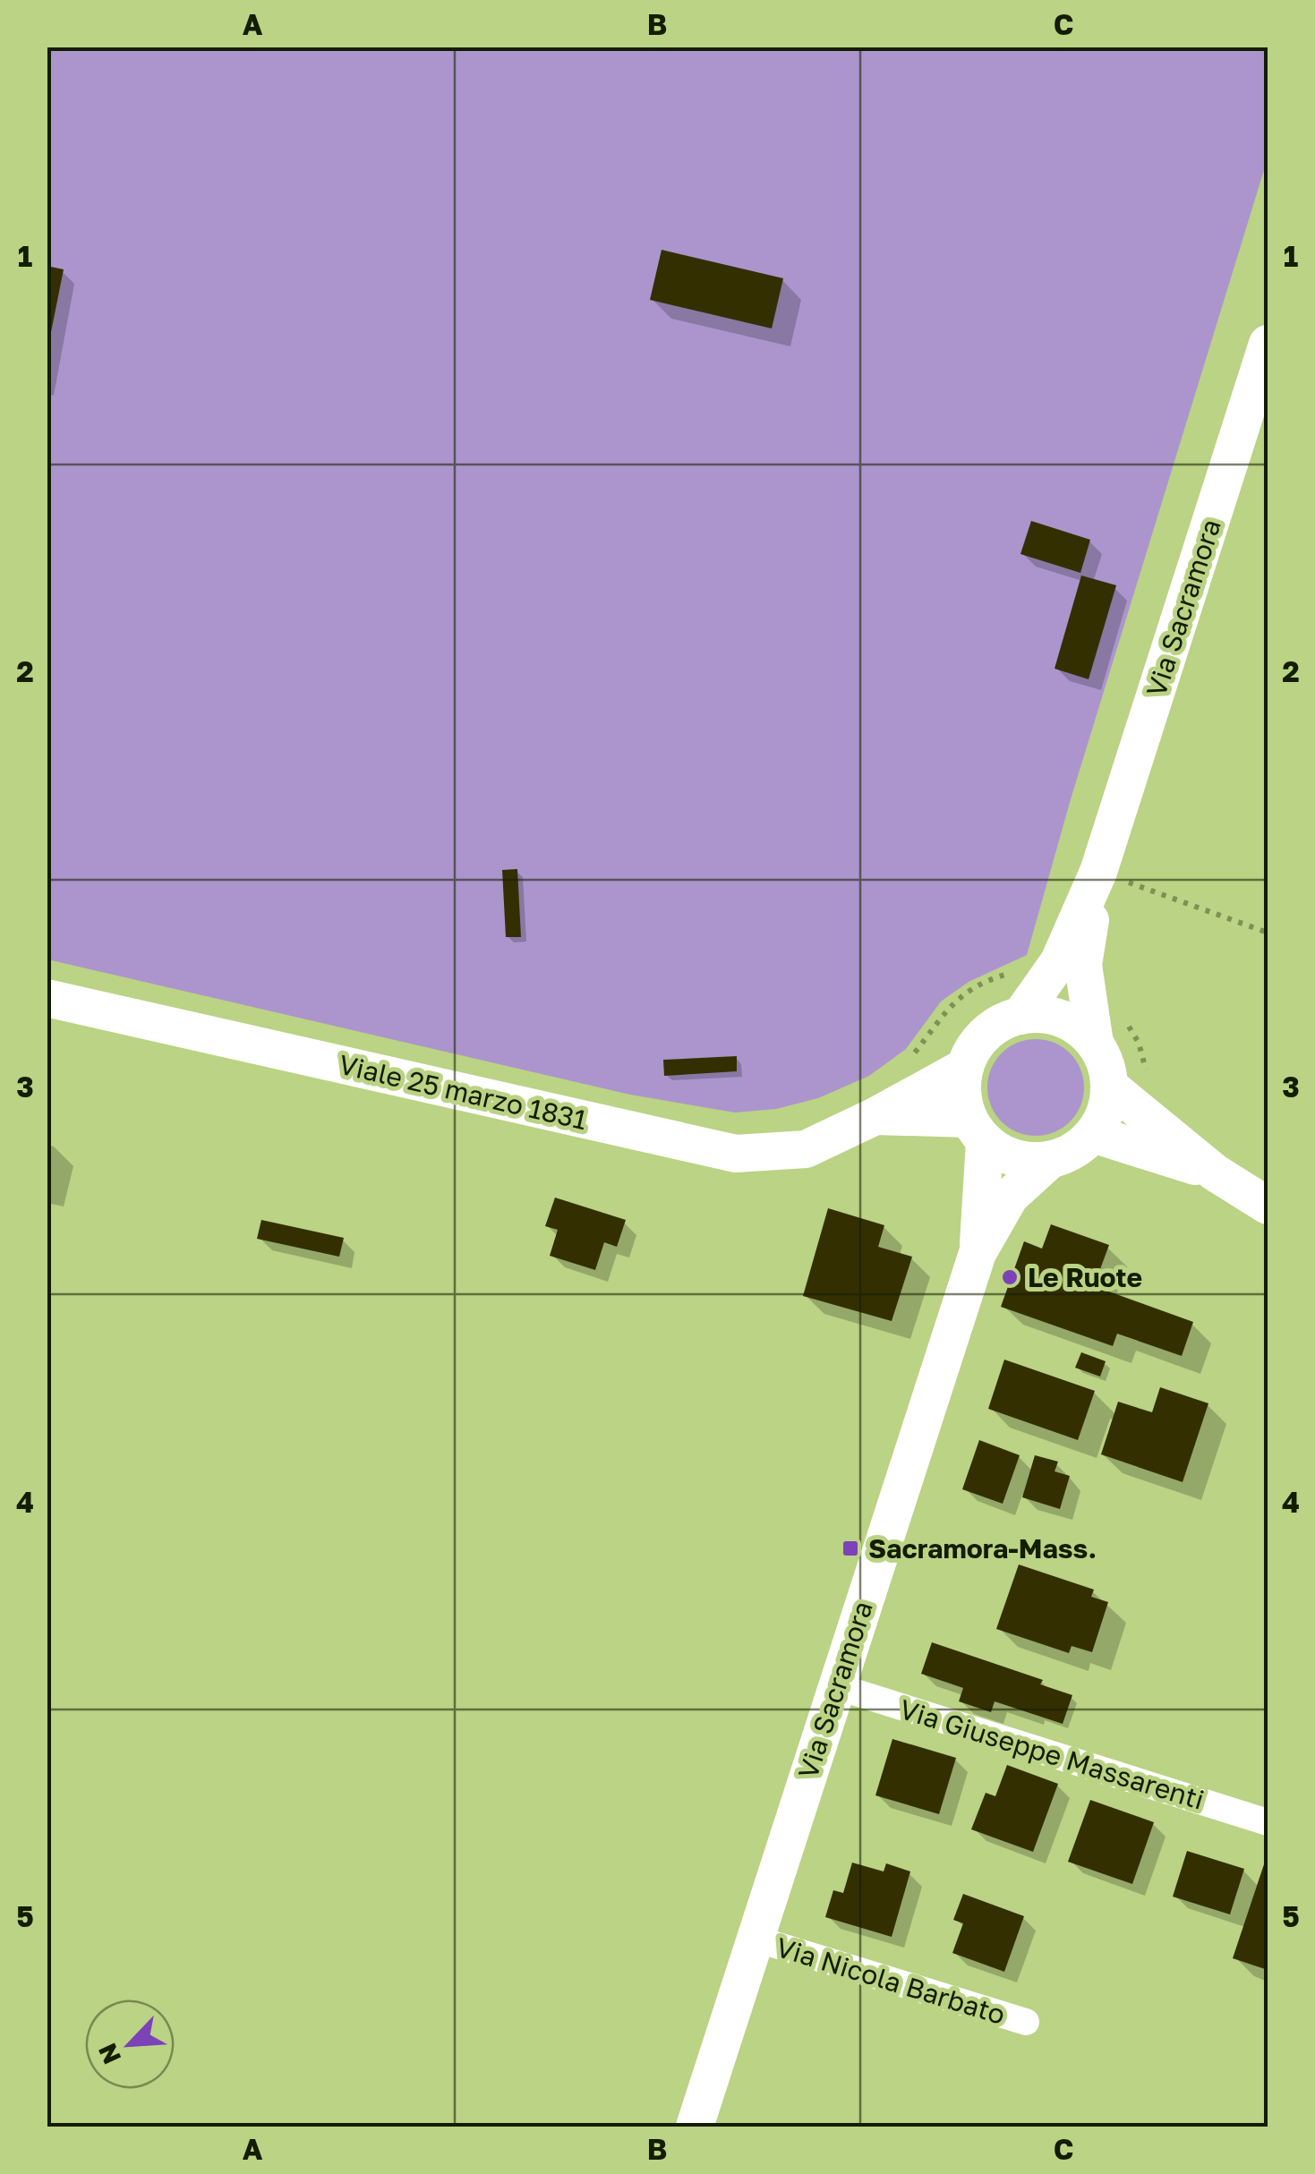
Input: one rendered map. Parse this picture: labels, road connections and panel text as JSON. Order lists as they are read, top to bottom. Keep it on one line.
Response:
{"streets":{"street":["Via Sacramora","Viale 25 marzo 1831","Via Giuseppe Massarenti","Via Nicola Barbato"]},"crossings":[["Via Sacramora","Viale 25 marzo 1831"],["Via Sacramora","Via Giuseppe Massarenti"],["Via Sacramora","Via Nicola Barbato"]],"places":{"other":["Le Ruote"],"transit":["Sacramora-Mass."]},"north":"bottom left","grid":{"columns":["A","B","C"],"rows":["1","2","3","4","5"]}}
